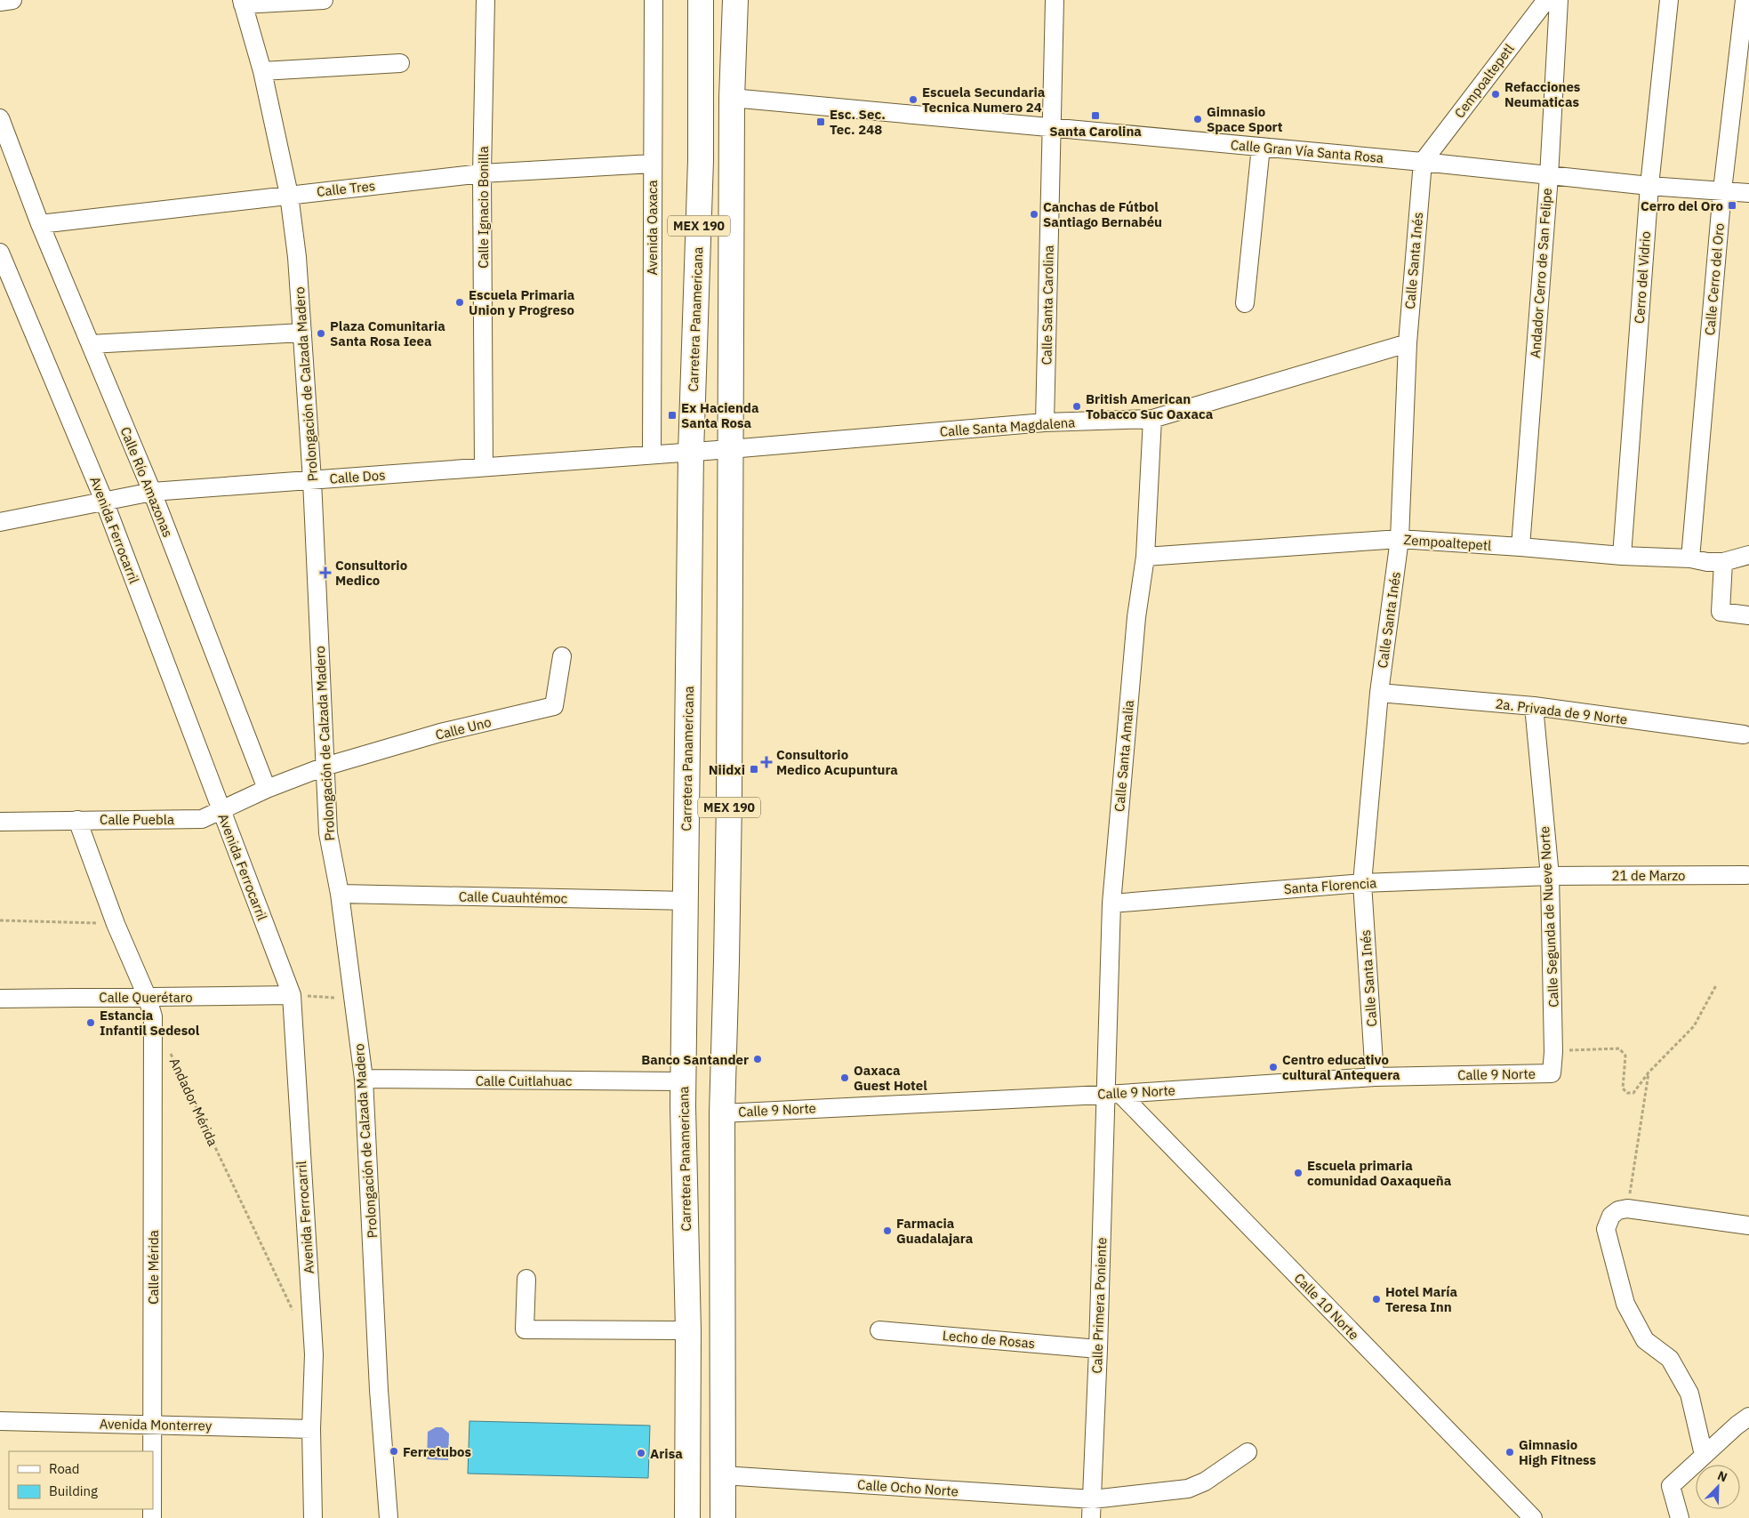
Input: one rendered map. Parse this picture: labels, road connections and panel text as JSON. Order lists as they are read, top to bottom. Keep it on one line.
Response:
{"streets":{"highway":["MEX 190","Carretera Panamericana"],"street":["Cempoaltepetl","Calle Gran Vía Santa Rosa","Calle Tres","Calle Ignacio Bonilla","Avenida Oaxaca","Calle Santa Inés","Andador Cerro de San Felipe","Cerro del Vidrio","Calle Cerro del Oro","Calle Santa Carolina","Prolongación de Calzada Madero","Calle Santa Magdalena","Calle Dos","Calle Río Amazonas","Avenida Ferrocarril","Zempoaltepetl","2a. Privada de 9 Norte","Calle Uno","Calle Santa Amalia","Calle Puebla","21 de Marzo","Santa Florencia","Calle Cuauhtémoc","Calle Segunda de Nueve Norte","Calle Querétaro","Calle 9 Norte","Calle Cuitlahuac","Calle Mérida","Calle Primera Poniente","Calle 10 Norte","Lecho de Rosas","Avenida Monterrey","Calle Ocho Norte"],"path":["Andador Mérida"]},"crossings":[["Cempoaltepetl","Calle Gran Vía Santa Rosa"],["Cempoaltepetl","Calle Santa Inés"],["Calle Gran Vía Santa Rosa","MEX 190"],["Calle Gran Vía Santa Rosa","Calle Santa Inés"],["Calle Gran Vía Santa Rosa","Andador Cerro de San Felipe"],["Calle Gran Vía Santa Rosa","Cerro del Vidrio"],["Calle Gran Vía Santa Rosa","Calle Cerro del Oro"],["Calle Gran Vía Santa Rosa","Calle Santa Carolina"],["Calle Tres","Calle Ignacio Bonilla"],["Calle Tres","Avenida Oaxaca"],["Calle Tres","Prolongación de Calzada Madero"],["Calle Tres","Calle Río Amazonas"],["Calle Ignacio Bonilla","Calle Dos"],["MEX 190","Calle Santa Magdalena"],["MEX 190","Calle 9 Norte"],["MEX 190","Calle Ocho Norte"],["Avenida Oaxaca","Calle Dos"],["Calle Santa Inés","Calle Santa Magdalena"],["Calle Santa Inés","Zempoaltepetl"],["Calle Santa Inés","2a. Privada de 9 Norte"],["Calle Santa Inés","Santa Florencia"],["Calle Santa Inés","Calle 9 Norte"],["Andador Cerro de San Felipe","Zempoaltepetl"],["Cerro del Vidrio","Zempoaltepetl"],["Calle Cerro del Oro","Zempoaltepetl"],["Calle Santa Carolina","Calle Santa Magdalena"],["Carretera Panamericana","Calle Santa Magdalena"],["Carretera Panamericana","Calle Dos"],["Carretera Panamericana","Calle Cuauhtémoc"],["Carretera Panamericana","Calle Cuitlahuac"],["Prolongación de Calzada Madero","Calle Dos"],["Prolongación de Calzada Madero","Calle Uno"],["Prolongación de Calzada Madero","Calle Cuauhtémoc"],["Prolongación de Calzada Madero","Calle Cuitlahuac"],["Calle Santa Magdalena","Calle Dos"],["Calle Santa Magdalena","Calle Santa Amalia"],["Calle Dos","Calle Río Amazonas"],["Calle Dos","Avenida Ferrocarril"],["Calle Río Amazonas","Calle Puebla"],["Avenida Ferrocarril","Calle Puebla"],["Avenida Ferrocarril","Calle Querétaro"],["Avenida Ferrocarril","Avenida Monterrey"],["Zempoaltepetl","Calle Santa Amalia"],["2a. Privada de 9 Norte","Calle Segunda de Nueve Norte"],["Calle Santa Amalia","Santa Florencia"],["Calle Santa Amalia","Calle 9 Norte"],["Calle Santa Amalia","Calle Primera Poniente"],["Calle Santa Amalia","Calle 10 Norte"],["21 de Marzo","Santa Florencia"],["21 de Marzo","Calle Segunda de Nueve Norte"],["Santa Florencia","Calle Segunda de Nueve Norte"],["Calle Segunda de Nueve Norte","Calle 9 Norte"],["Calle Querétaro","Calle Mérida"],["Calle 9 Norte","Calle Primera Poniente"],["Calle 9 Norte","Calle 10 Norte"],["Calle Mérida","Avenida Monterrey"],["Calle Primera Poniente","Calle 10 Norte"],["Calle Primera Poniente","Lecho de Rosas"],["Calle Primera Poniente","Calle Ocho Norte"]],"places":{"other":["Refacciones Neumaticas","Escuela Secundaria Tecnica Numero 24","Gimnasio Space Sport","Canchas de Fútbol Santiago Bernabéu","Escuela Primaria Union y Progreso","Plaza Comunitaria Santa Rosa Ieea","British American Tobacco Suc Oaxaca","Estancia Infantil Sedesol","Banco Santander","Centro educativo cultural Antequera","Oaxaca Guest Hotel","Escuela primaria comunidad Oaxaqueña","Farmacia Guadalajara","Hotel María Teresa Inn","Ferretubos","Gimnasio High Fitness","Arisa"],"transit":["Santa Carolina","Esc. Sec. Tec. 248","Cerro del Oro","Ex Hacienda Santa Rosa","Niidxi"],"health":["Consultorio Medico","Consultorio Medico Acupuntura"]},"legend":["Road","Building"],"north":"top right"}
